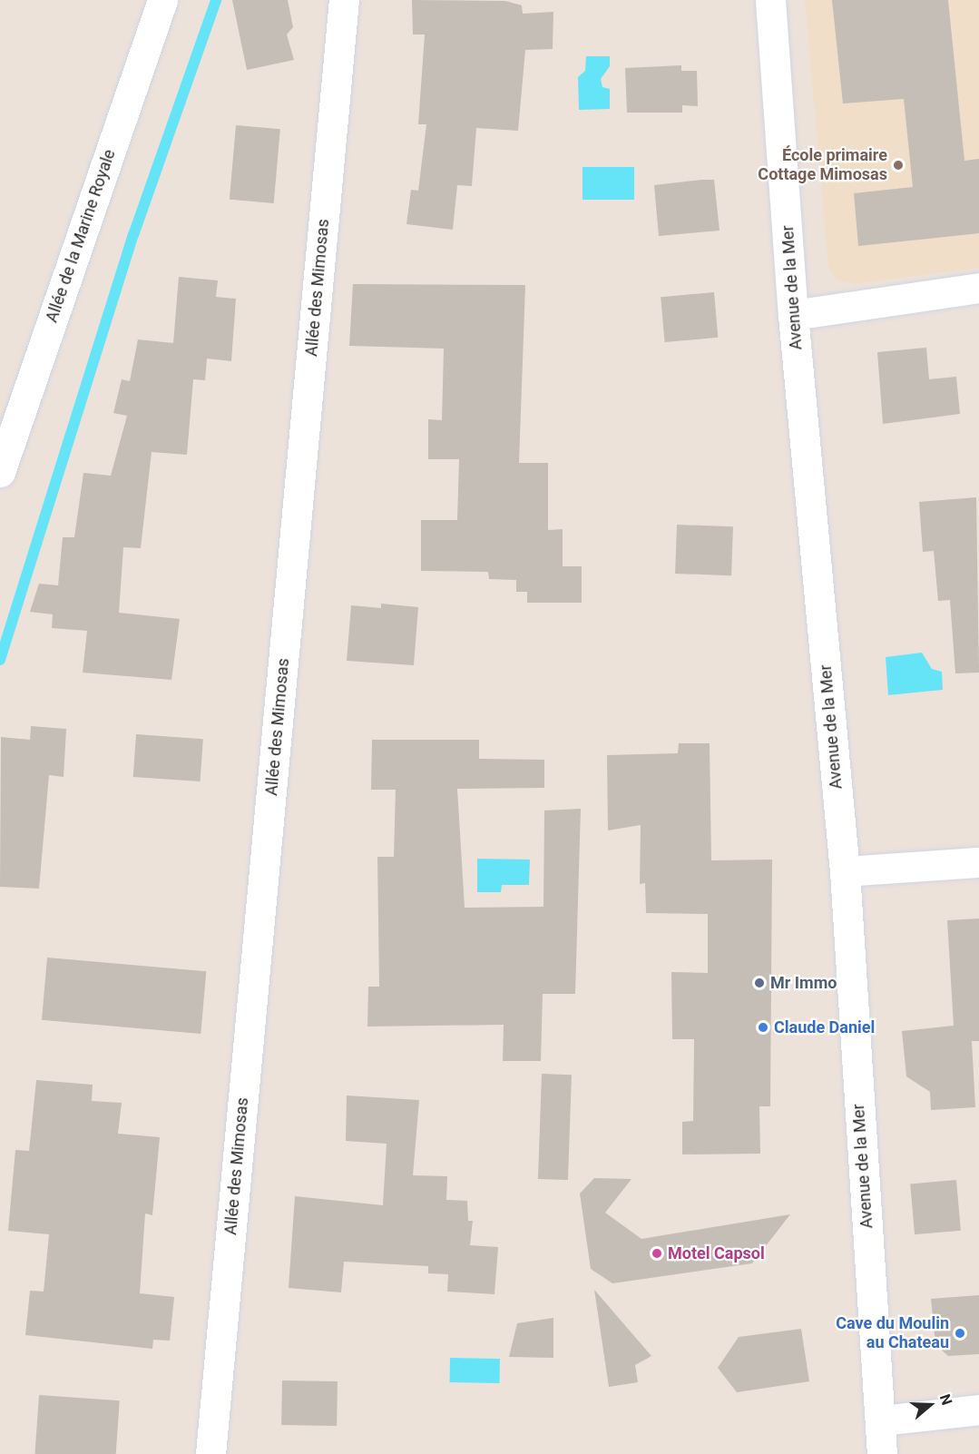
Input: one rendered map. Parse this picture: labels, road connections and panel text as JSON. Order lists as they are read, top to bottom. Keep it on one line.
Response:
{"streets":{"street":["Allée de la Marine Royale","Allée des Mimosas","Avenue de la Mer"]},"places":["École primaire Cottage Mimosas","Mr Immo","Claude Daniel","Motel Capsol","Cave du Moulin au Chateau"],"north":"right"}
